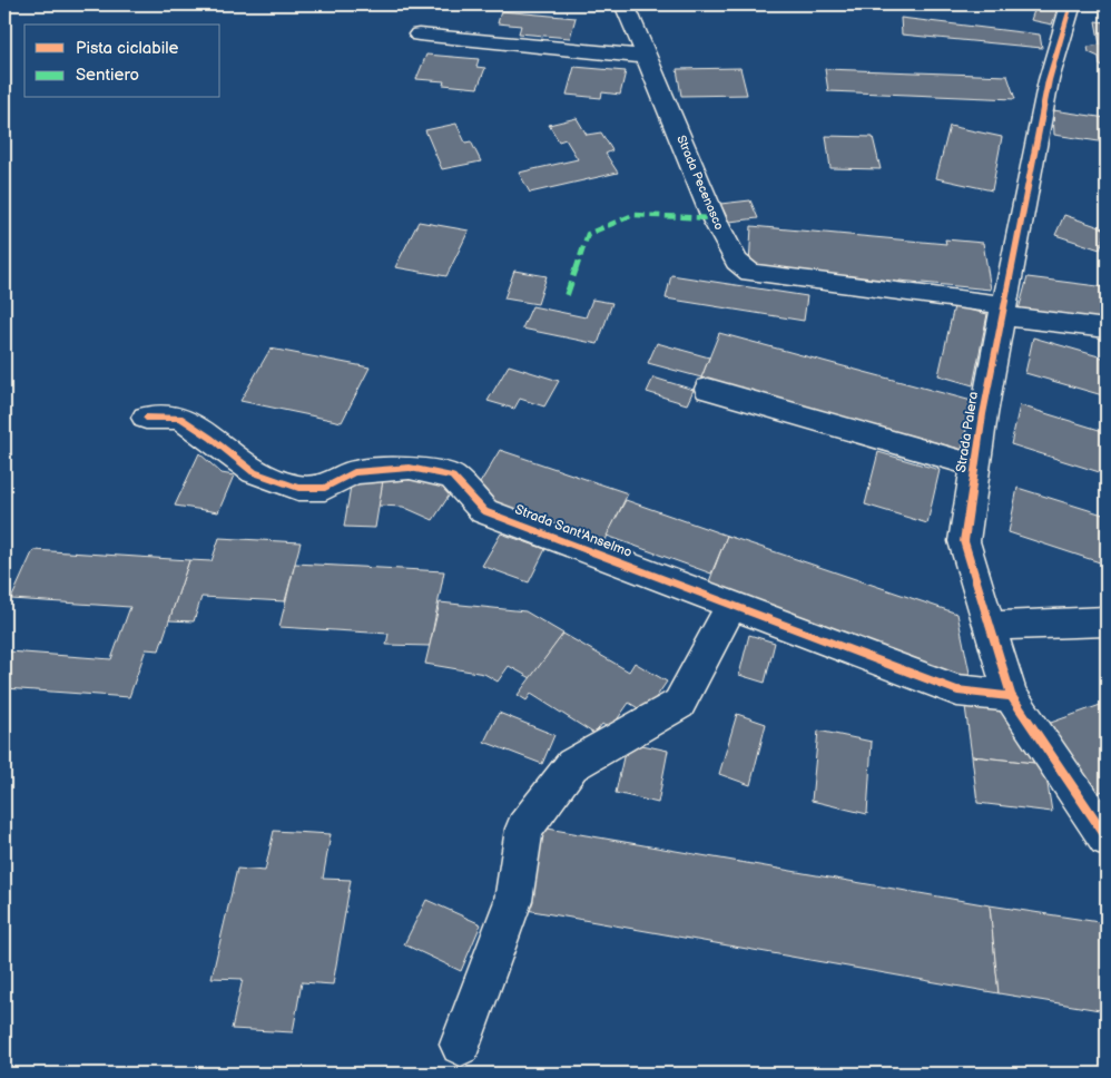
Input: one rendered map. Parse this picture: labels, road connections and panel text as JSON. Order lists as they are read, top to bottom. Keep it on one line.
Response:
{"streets":{"street":["Strada Pecenasco","Strada Palera","Strada Sant'Anselmo"]},"crossings":[["Strada Pecenasco","Strada Palera"],["Strada Palera","Strada Sant'Anselmo"]],"legend":["Pista ciclabile","Sentiero"]}
